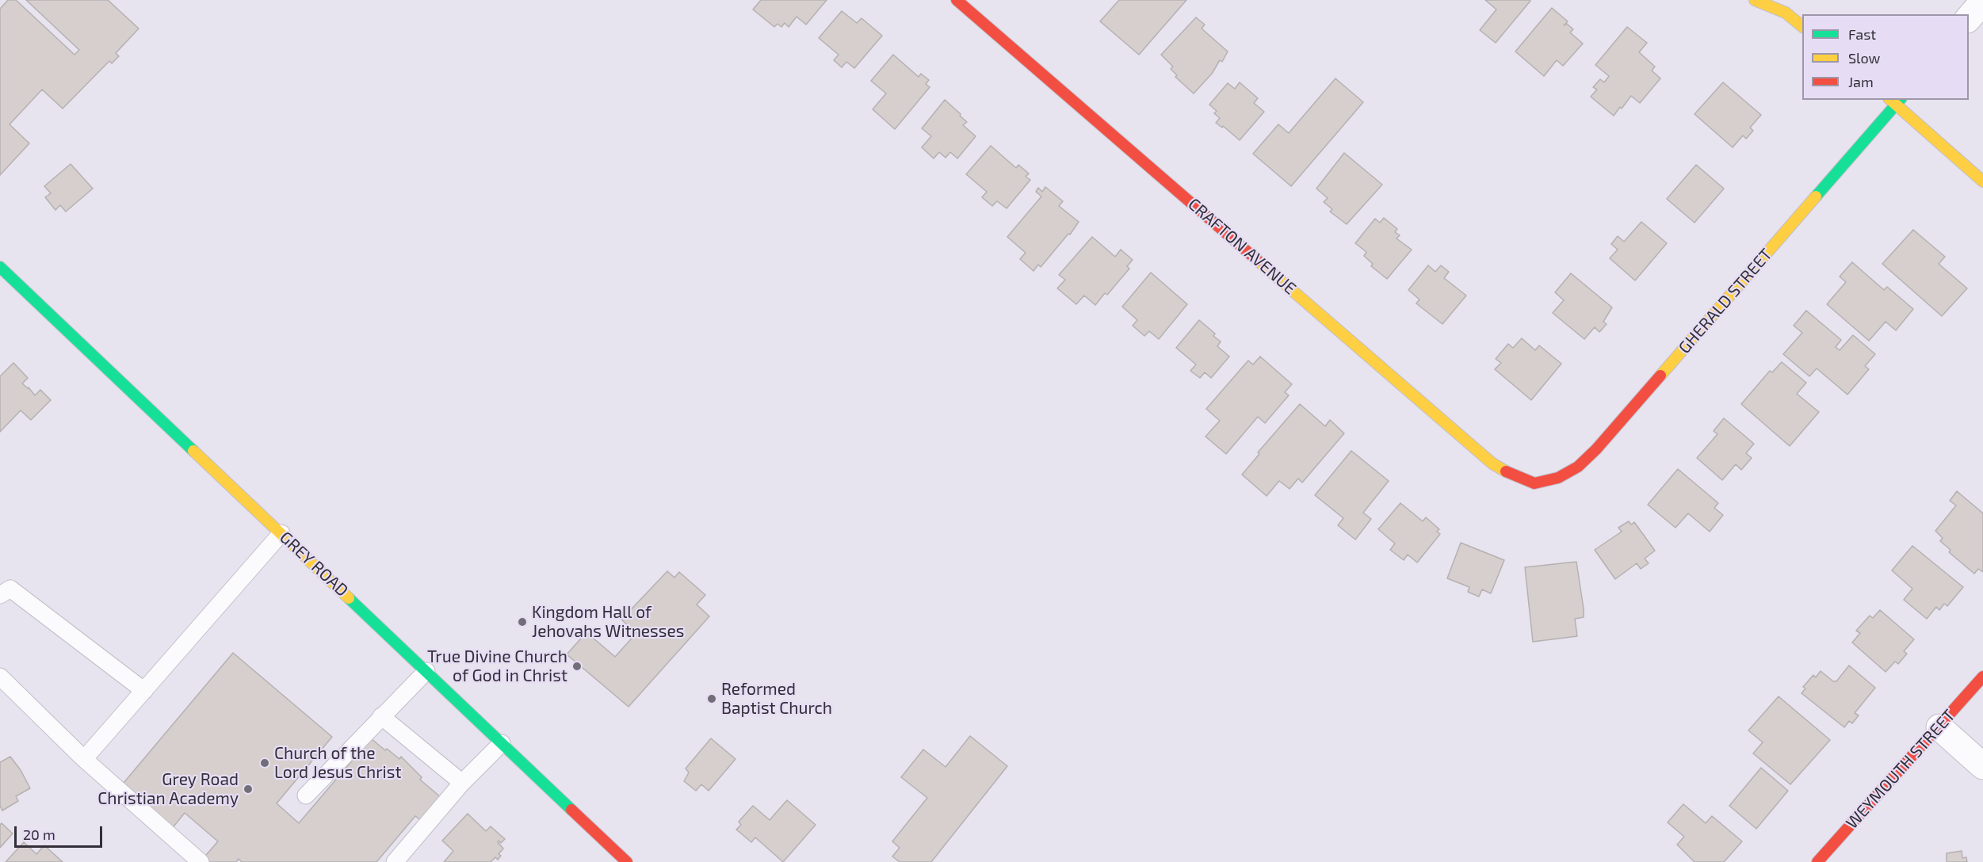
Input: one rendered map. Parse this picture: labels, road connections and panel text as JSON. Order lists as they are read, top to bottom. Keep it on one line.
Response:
{"streets":{"street":["CRAFTON AVENUE","GHERALD STREET","GREY ROAD","WEYMOUTH STREET"]},"crossings":[["CRAFTON AVENUE","GHERALD STREET"]],"places":["Kingdom Hall of Jehovahs Witnesses","True Divine Church of God in Christ","Reformed Baptist Church","Church of the Lord Jesus Christ","Grey Road Christian Academy"],"legend":["Fast","Slow","Jam"],"scale_bar":"20 m"}
